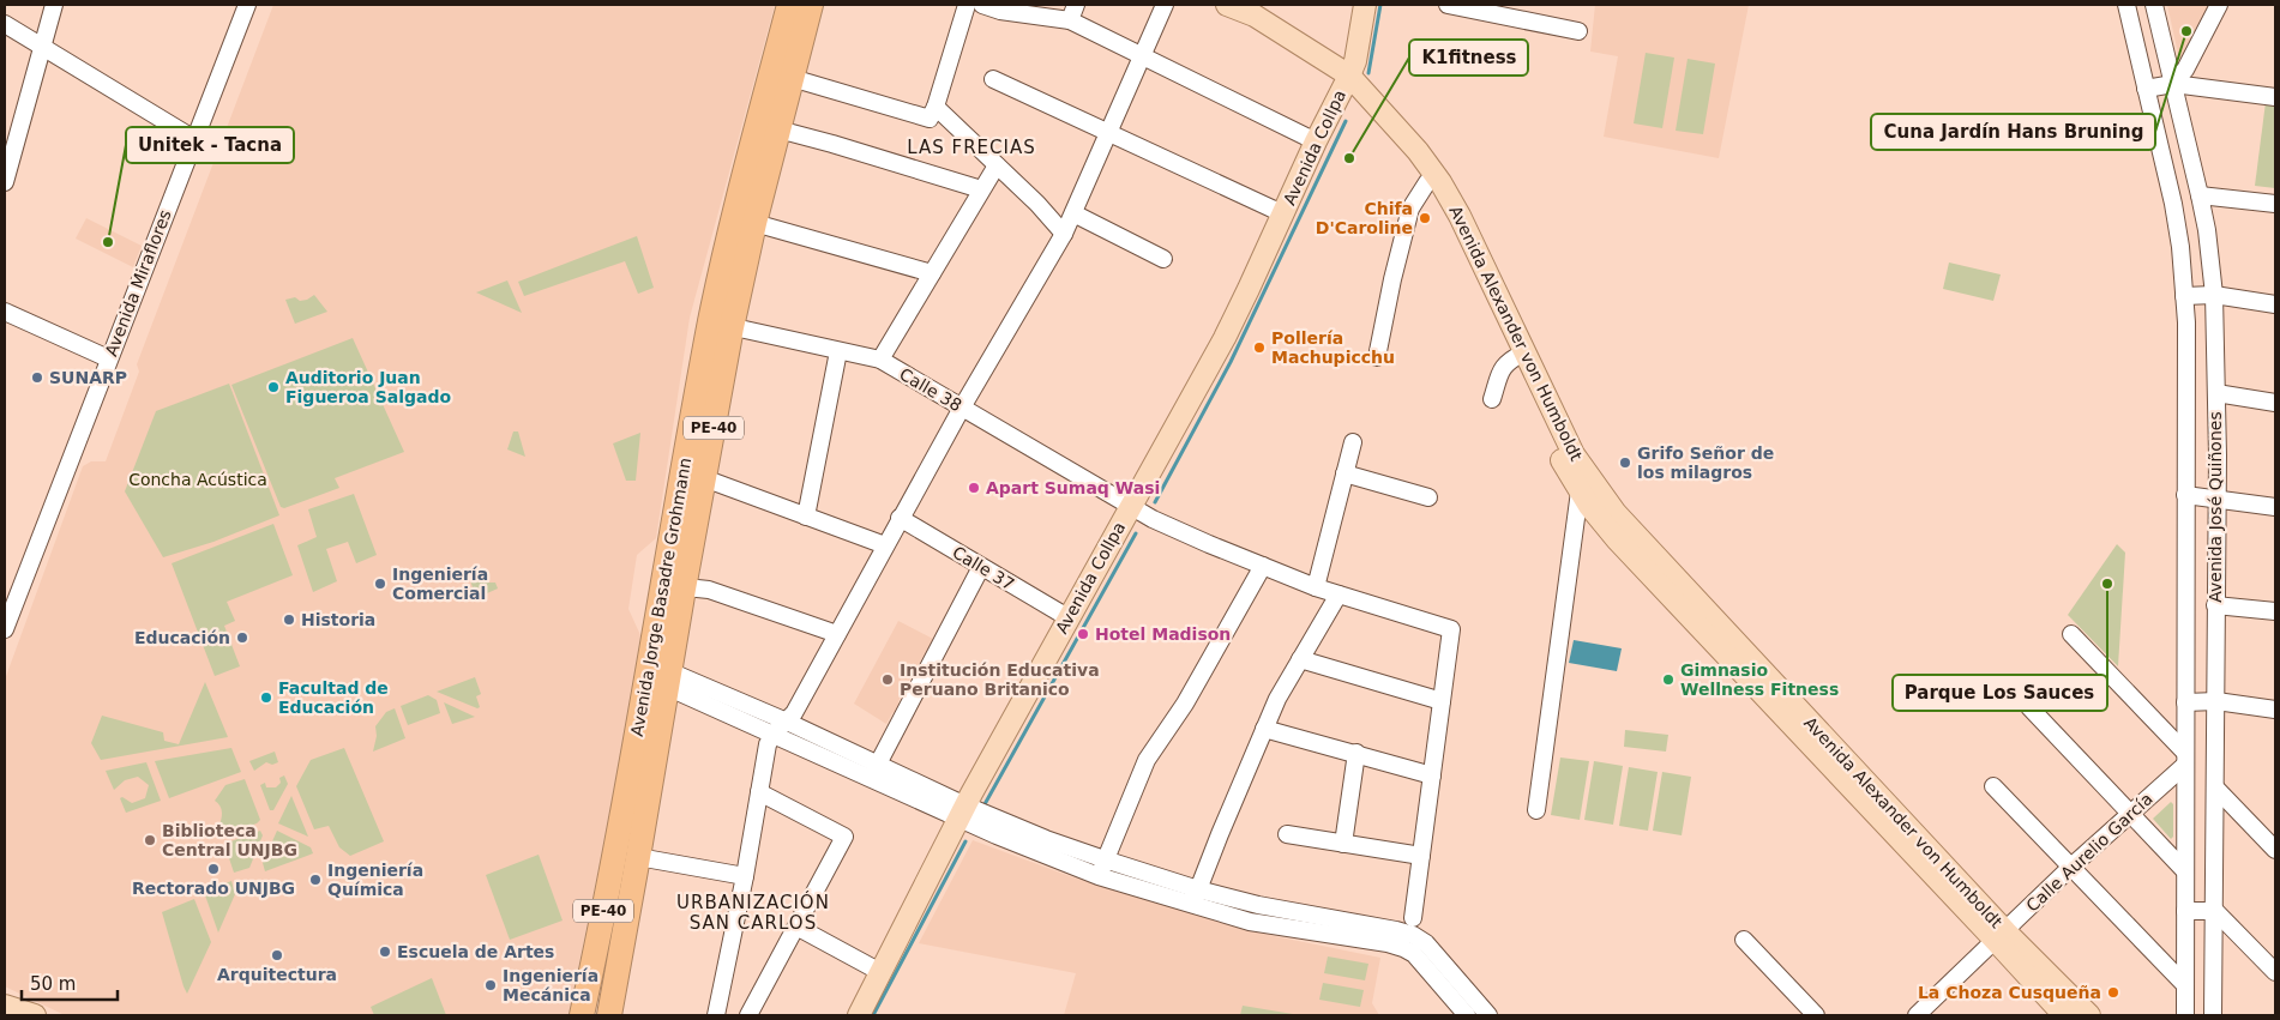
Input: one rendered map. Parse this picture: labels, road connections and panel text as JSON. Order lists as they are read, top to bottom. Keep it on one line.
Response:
{"streets":{"highway":["PE-40","Avenida Jorge Basadre Grohmann"],"main road":["Avenida Collpa","Avenida Alexander von Humboldt"],"street":["Avenida Miraflores","Calle 38","Avenida José Quiñones","Calle 37","Calle Aurelio García"]},"crossings":[["Avenida Collpa","Avenida Alexander von Humboldt"],["Avenida Collpa","Calle 38"],["Avenida Collpa","Calle 37"],["Avenida Alexander von Humboldt","Calle Aurelio García"],["Calle 38","Avenida Jorge Basadre Grohmann"],["Avenida José Quiñones","Calle Aurelio García"]],"districts":["LAS FRECIAS","URBANIZACIÓN SAN CARLOS"],"parks":["Concha Acústica"],"places":["Cuna Jardín Hans Bruning","K1fitness","Chifa D'Caroline","Unitek - Tacna","Pollería Machupicchu","SUNARP","Auditorio Juan Figueroa Salgado","Grifo Señor de los milagros","Apart Sumaq Wasi","Ingeniería Comercial","Parque Los Sauces","Historia","Hotel Madison","Educación","Institución Educativa Peruano Britanico","Gimnasio Wellness Fitness","Facultad de Educación","Biblioteca Central UNJBG","Rectorado UNJBG","Ingeniería Química","Escuela de Artes","Arquitectura","Ingeniería Mecánica","La Choza Cusqueña"],"scale_bar":"50 m"}
